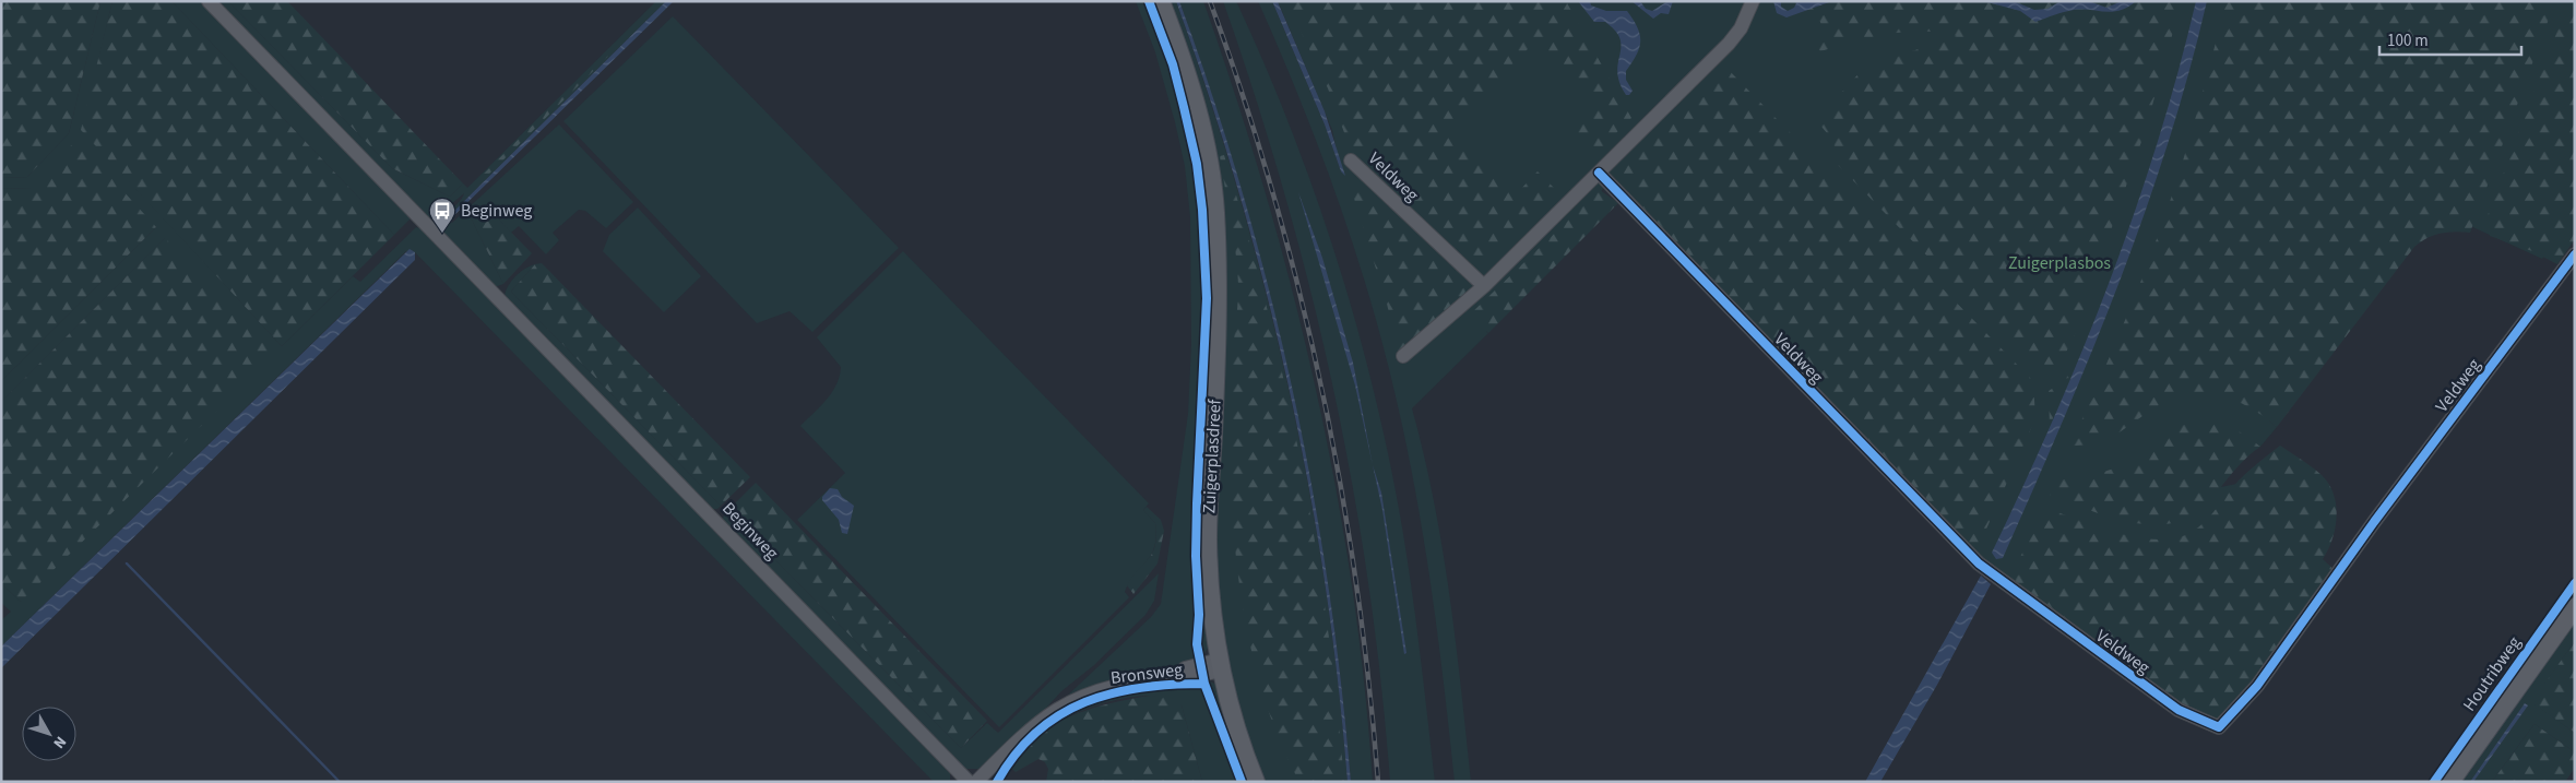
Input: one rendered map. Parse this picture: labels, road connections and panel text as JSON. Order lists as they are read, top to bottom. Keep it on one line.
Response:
{"streets":{"main road":["Zuigerplasdreef","Houtribweg"],"street":["Veldweg","Beginweg","Bronsweg"]},"crossings":[["Zuigerplasdreef","Bronsweg"]],"parks":["Zuigerplasbos"],"places":{"bus stop":["Beginweg"]},"scale_bar":"100 m","north":"bottom right"}
